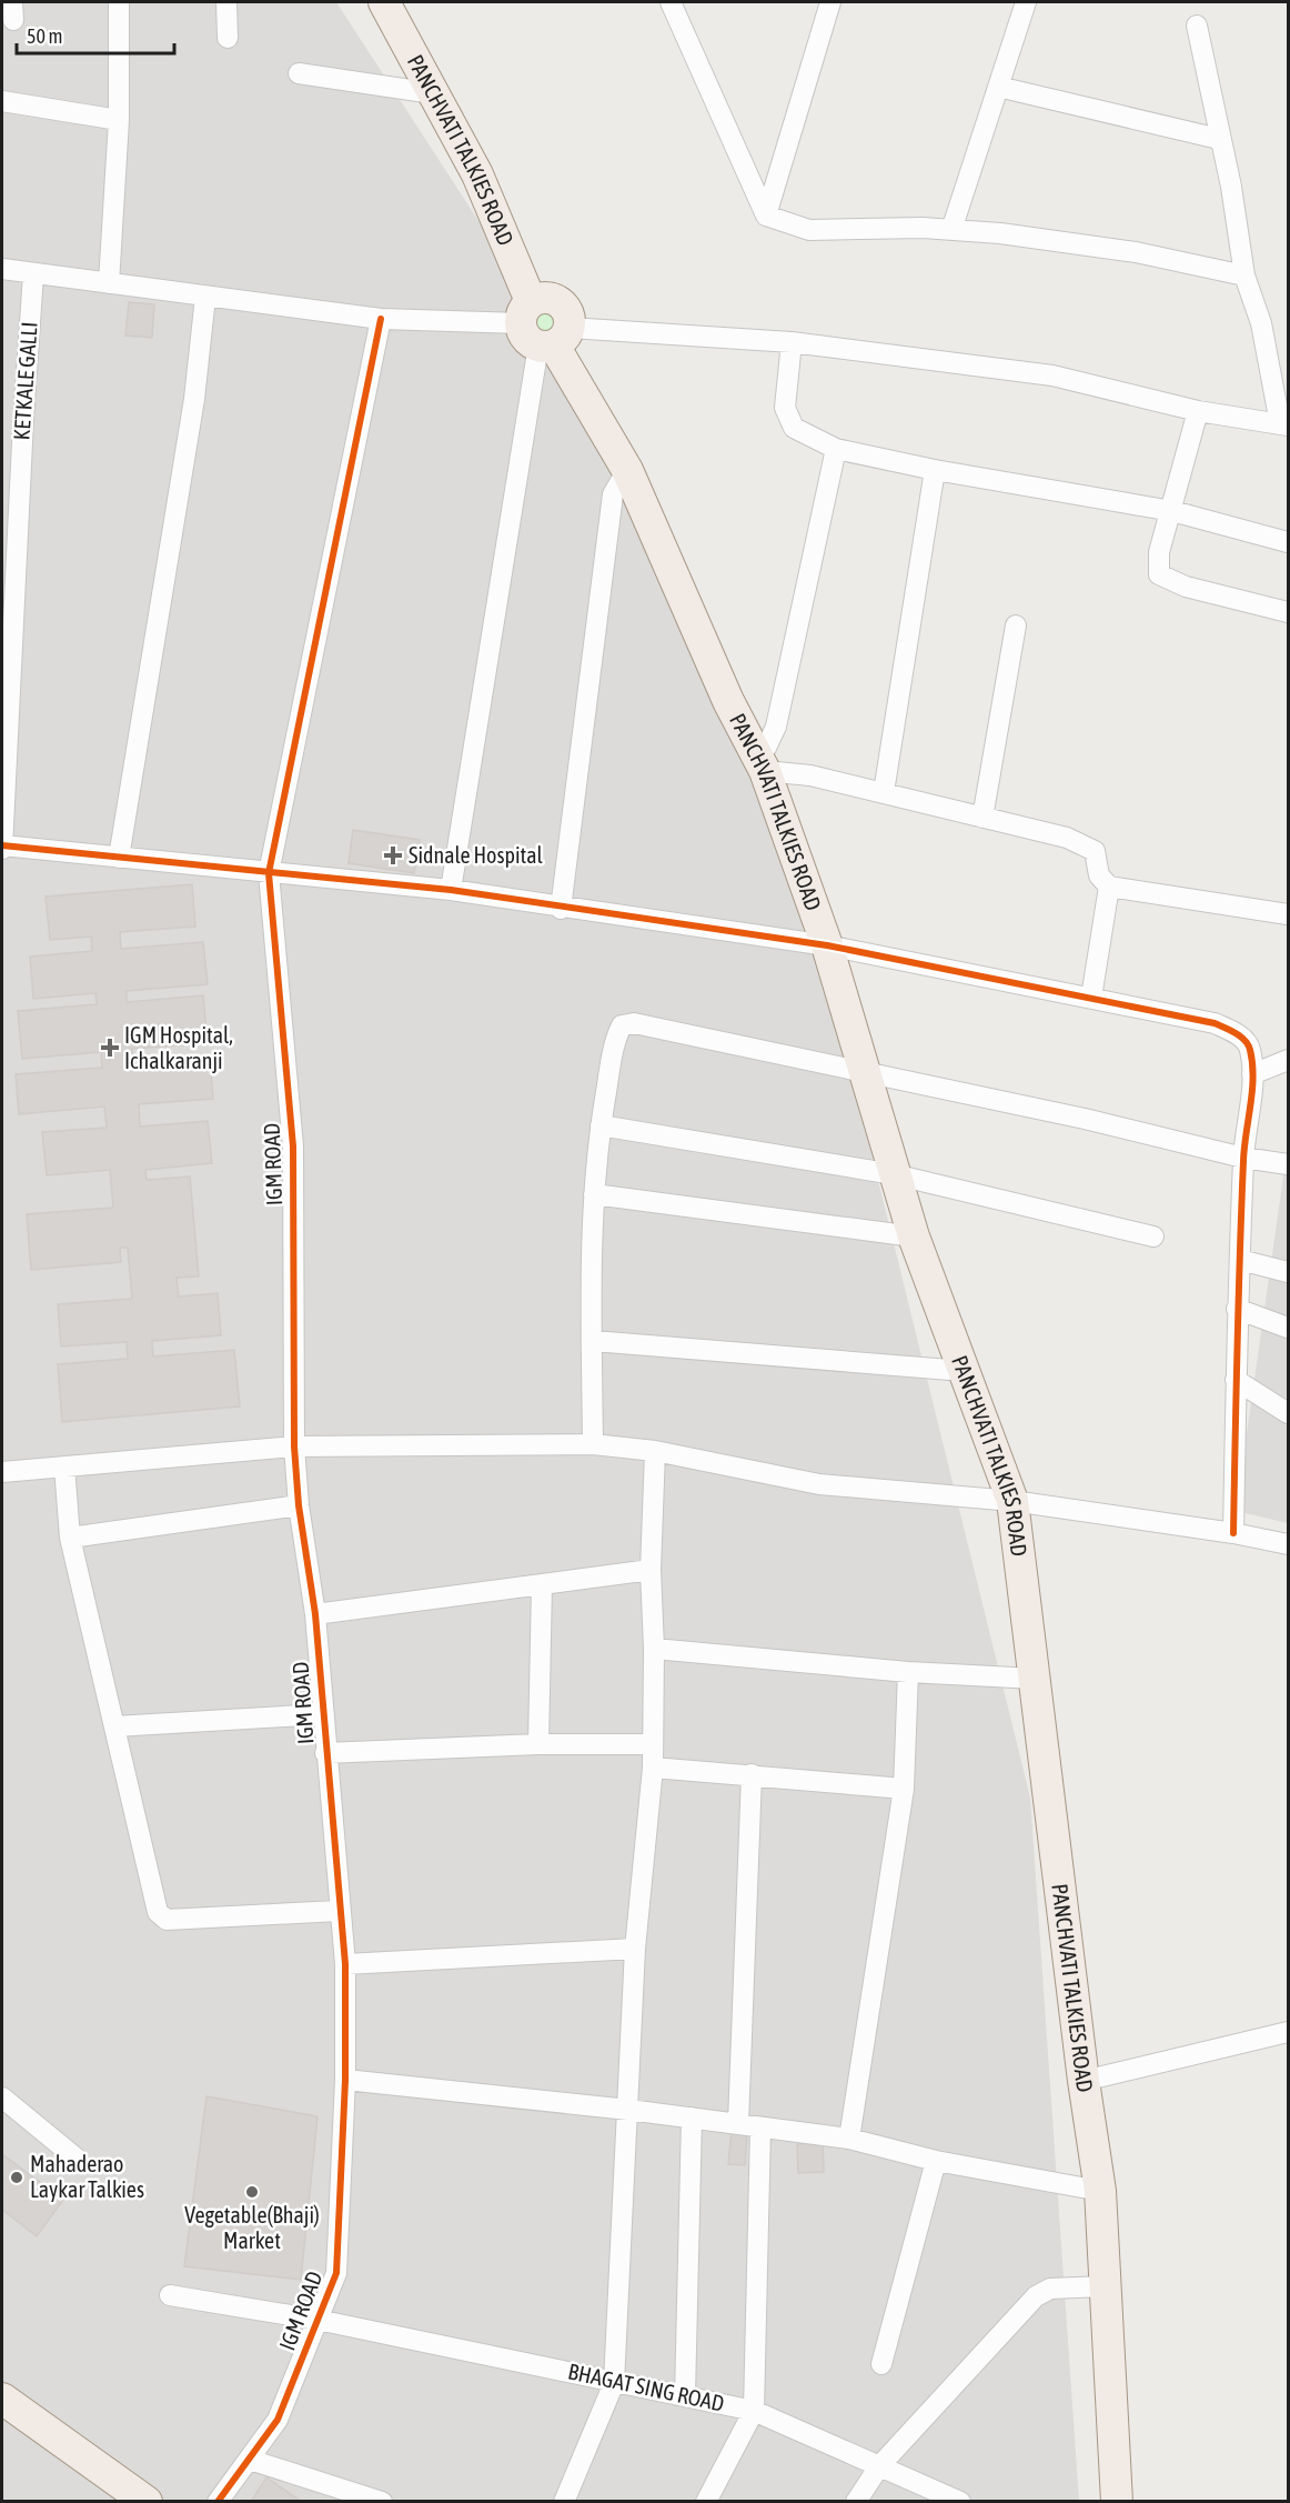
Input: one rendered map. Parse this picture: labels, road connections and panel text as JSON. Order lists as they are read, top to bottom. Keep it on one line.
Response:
{"streets":{"main road":["PANCHVATI TALKIES ROAD"],"street":["KETKALE GALLI","IGM ROAD","BHAGAT SING ROAD"]},"crossings":[["IGM ROAD","BHAGAT SING ROAD"]],"places":{"health":["Sidnale Hospital","IGM Hospital, Ichalkaranji"],"other":["Mahaderao Laykar Talkies","Vegetable(Bhaji) Market"]},"scale_bar":"50 m"}
